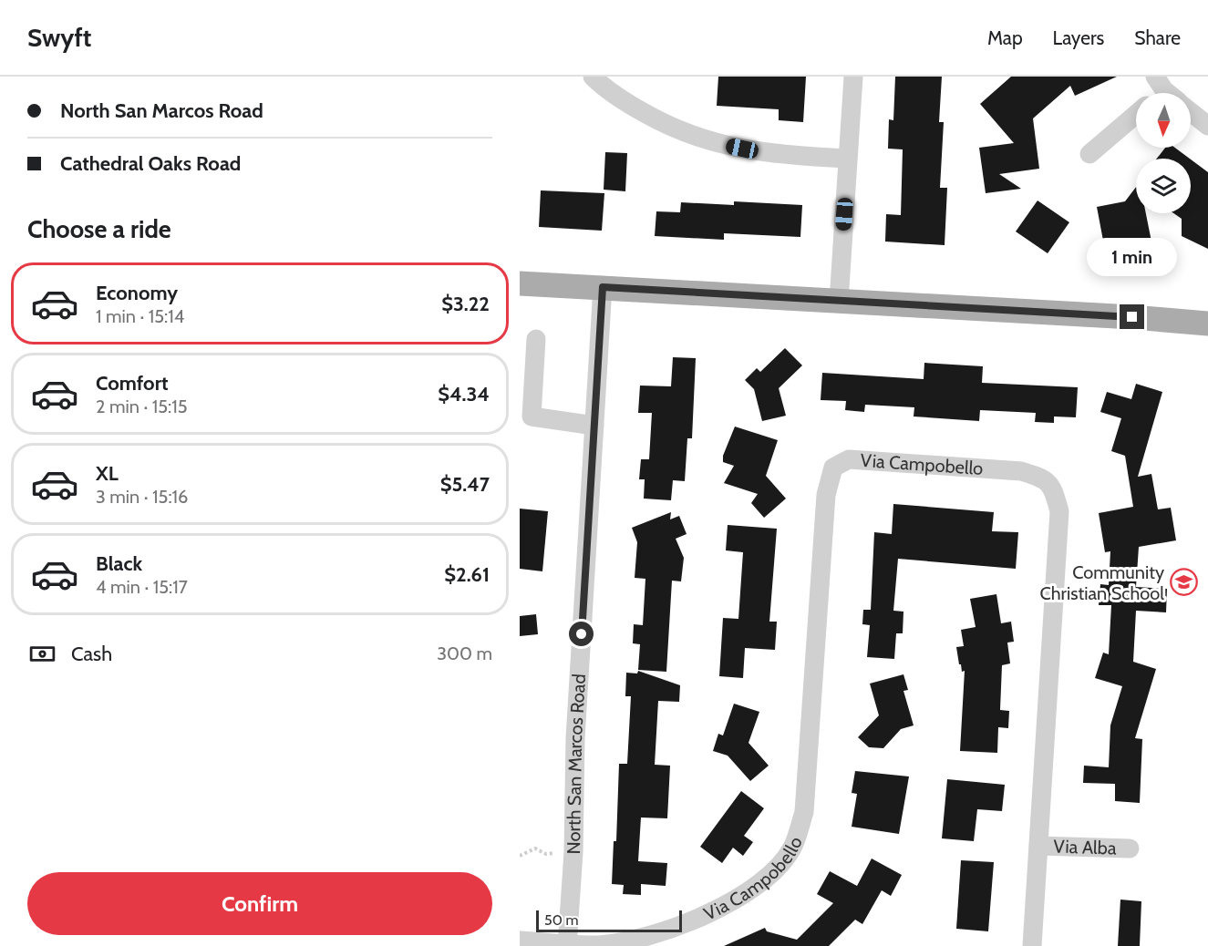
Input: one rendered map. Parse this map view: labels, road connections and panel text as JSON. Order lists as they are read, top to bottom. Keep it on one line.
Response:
{"streets":{"street":["Via Campobello","North San Marcos Road","Via Alba"]},"crossings":[["Via Campobello","North San Marcos Road"],["Via Campobello","Via Alba"]],"places":{"school or university":["Community Christian School"]},"scale_bar":"50 m","north":"bottom","page":{"header":"Swyft","nav":["Map","Layers","Share"],"banner":["North San Marcos Road","Cathedral Oaks Road"],"heading":"Choose a ride","bubble":"1 min","list":[{"name":"Economy","note":"1 min · 15:14","value":"$3.22"},{"name":"Comfort","note":"2 min · 15:15","value":"$4.34"},{"name":"XL","note":"3 min · 15:16","value":"$5.47"},{"name":"Black","note":"4 min · 15:17","value":"$2.61"}],"pay":["Cash","300 m"],"buttons":"Confirm","scale":"50 m"}}
